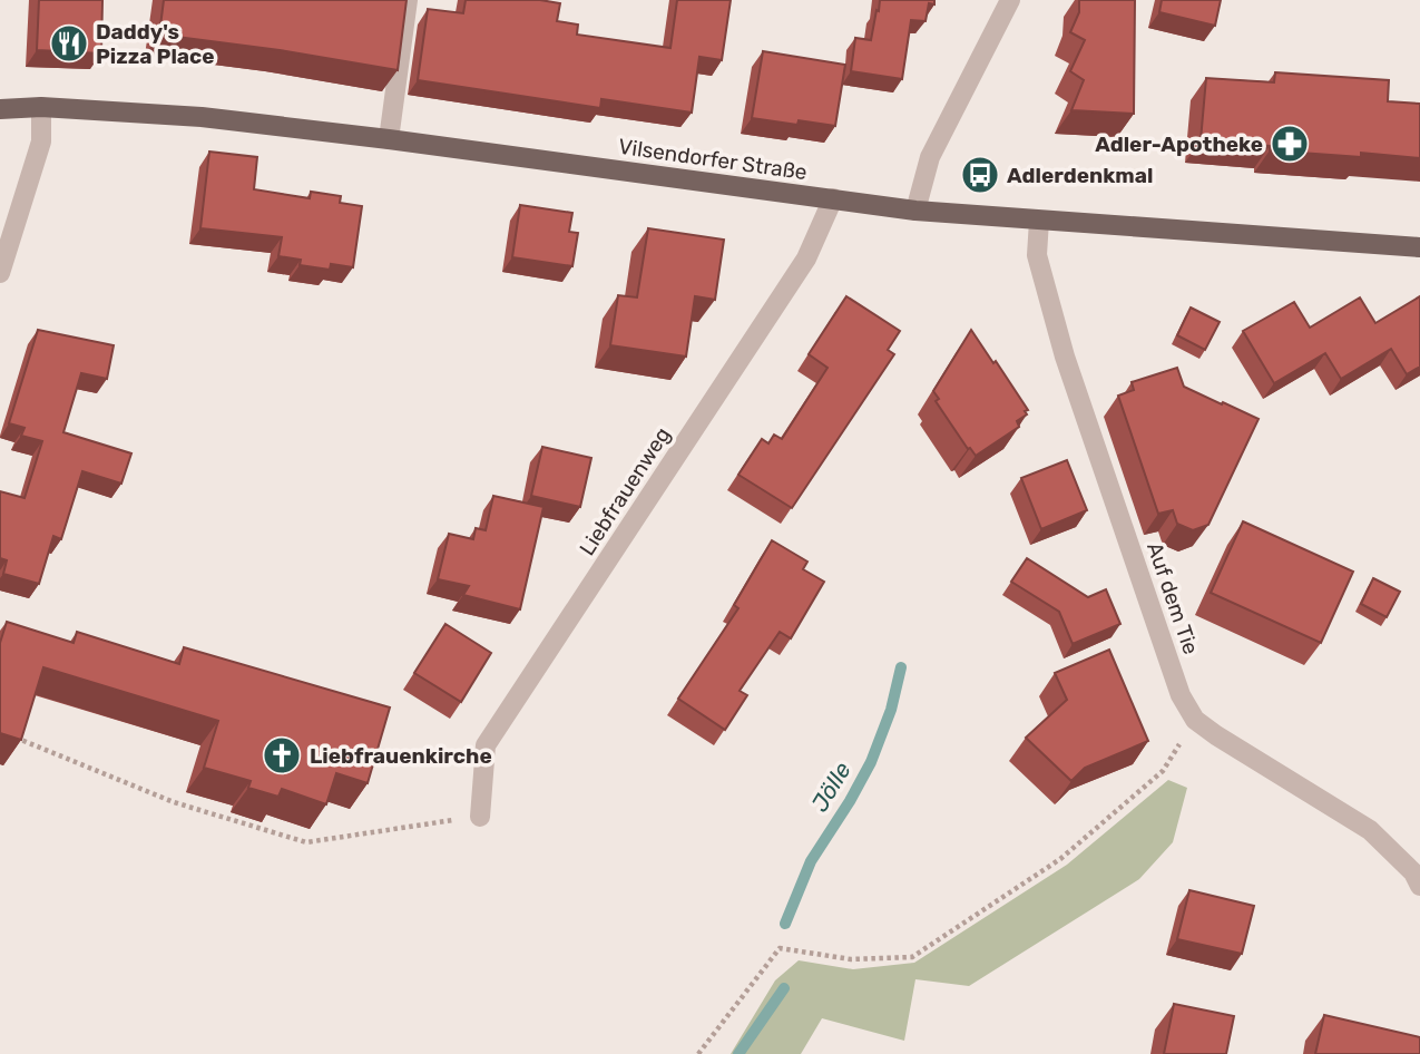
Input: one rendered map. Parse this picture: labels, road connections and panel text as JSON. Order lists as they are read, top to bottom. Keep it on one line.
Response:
{"streets":{"main road":["Vilsendorfer Straße"],"street":["Liebfrauenweg","Auf dem Tie"]},"crossings":[["Vilsendorfer Straße","Liebfrauenweg"],["Vilsendorfer Straße","Auf dem Tie"]],"water":["Jölle"],"places":{"restaurant":["Daddy's Pizza Place"],"pharmacy":["Adler-Apotheke"],"bus stop":["Adlerdenkmal"],"church":["Liebfrauenkirche"]}}
